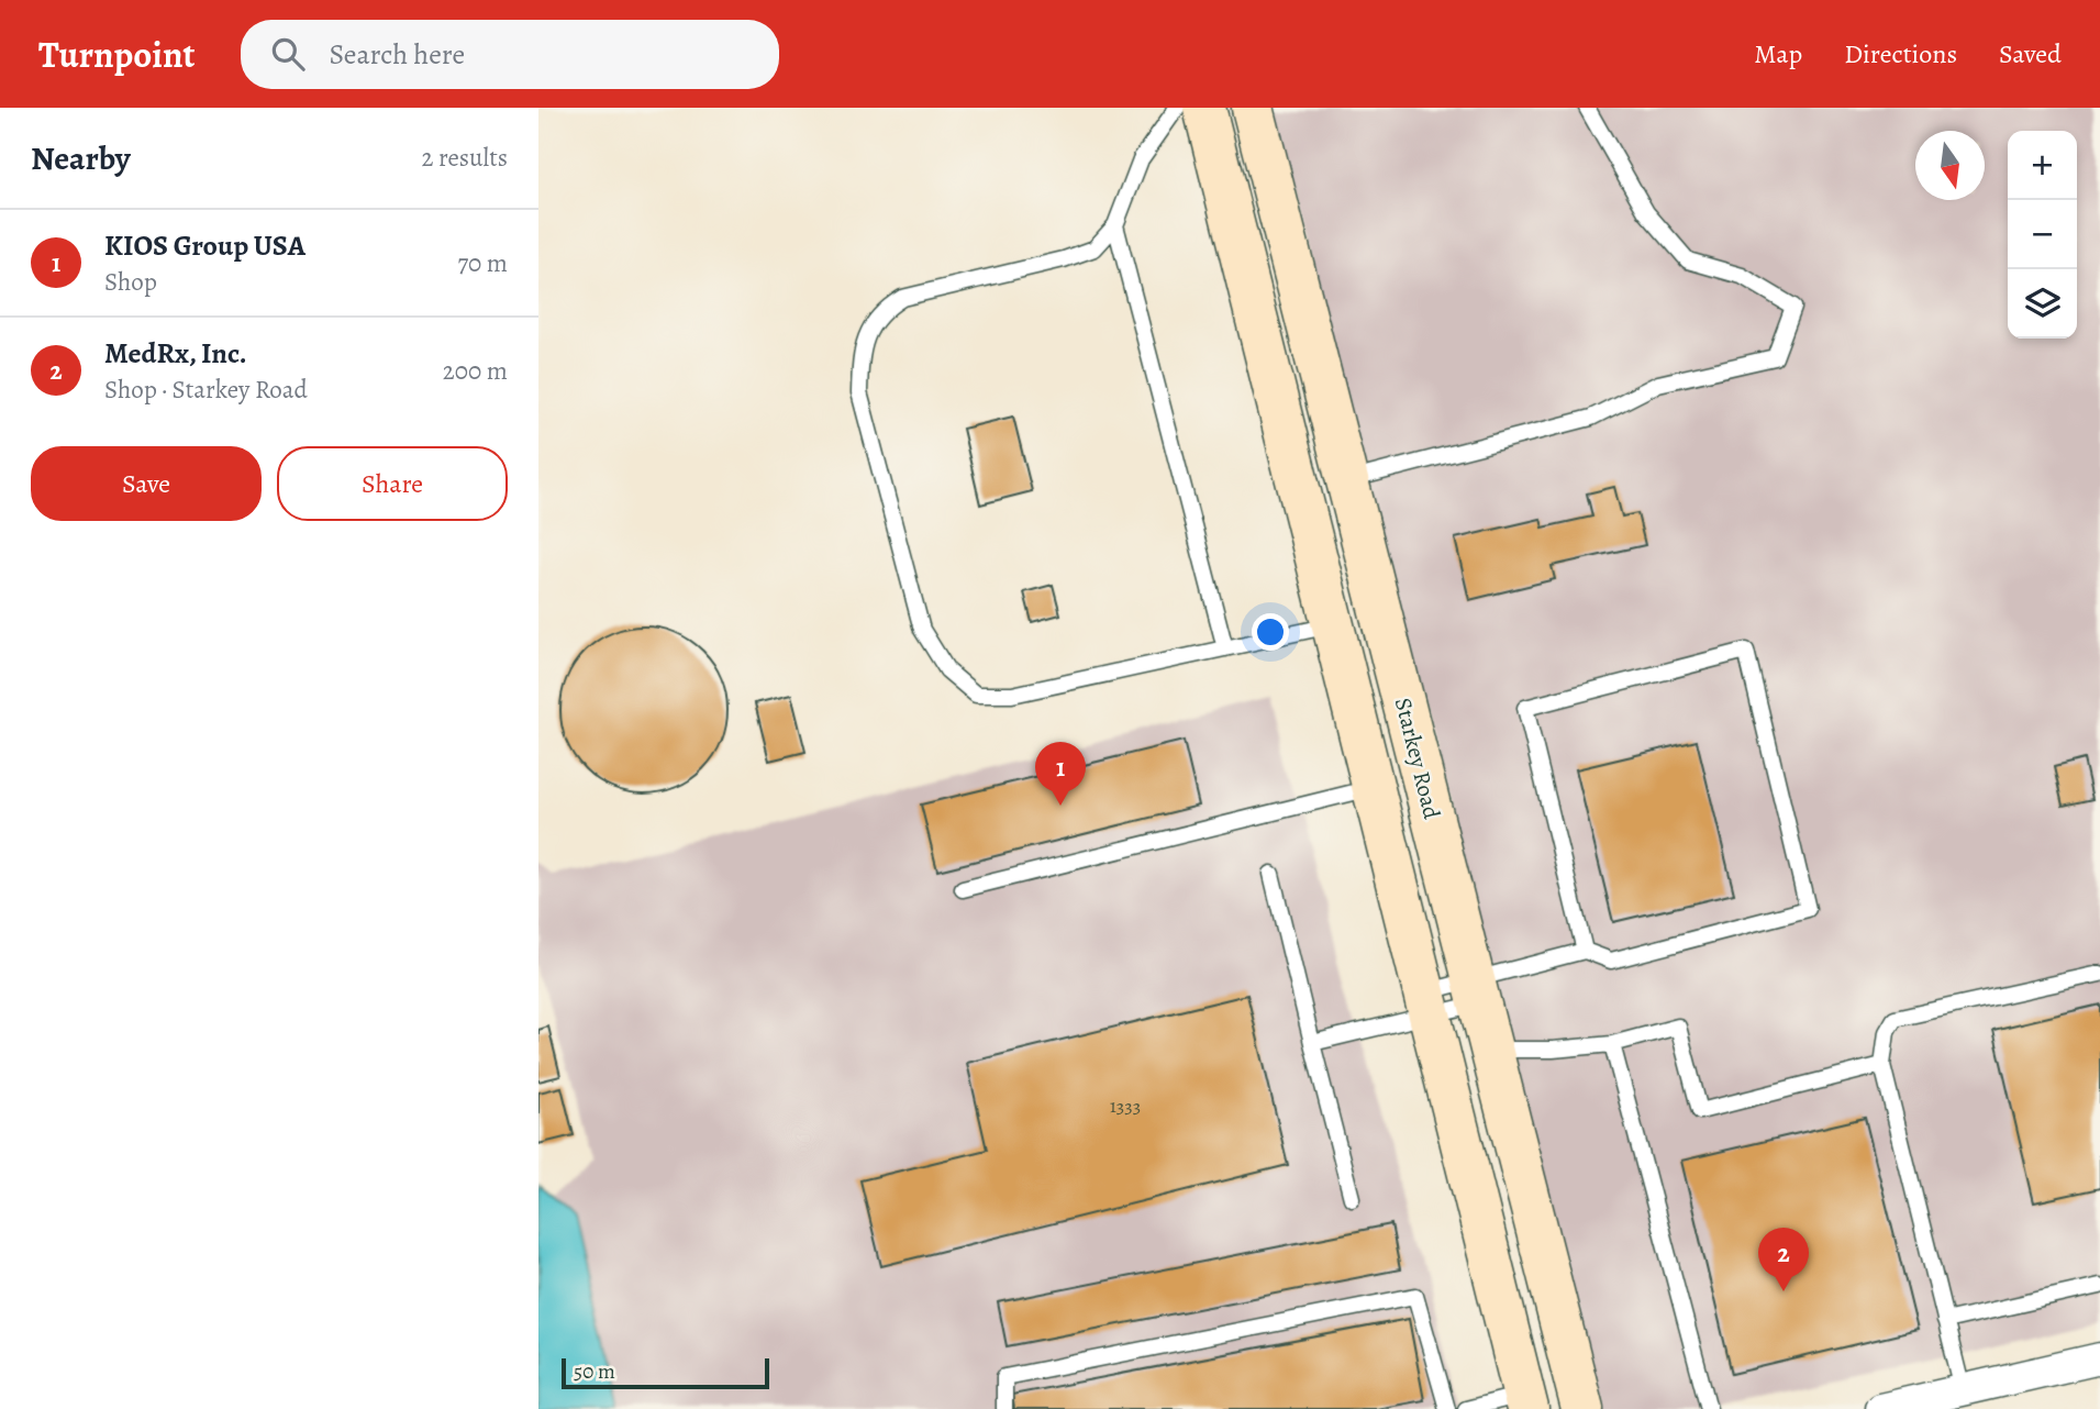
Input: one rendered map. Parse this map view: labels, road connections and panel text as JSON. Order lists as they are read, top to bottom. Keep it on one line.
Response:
{"streets":{"main road":["Starkey Road"]},"house_numbers":["1333"],"scale_bar":"50 m","north":"bottom","page":{"header":"Turnpoint","search":"Search here","nav":["Map","Directions","Saved"],"heading":["Nearby","2 results"],"map_buttons":["+","−"],"list":[{"mark":"1","name":"KIOS Group USA","note":"Shop","value":"70 m"},{"mark":"2","name":"MedRx, Inc.","note":"Shop · Starkey Road","value":"200 m"}],"buttons":["Save","Share"],"pins":["1","2"],"scale":"50 m"}}
